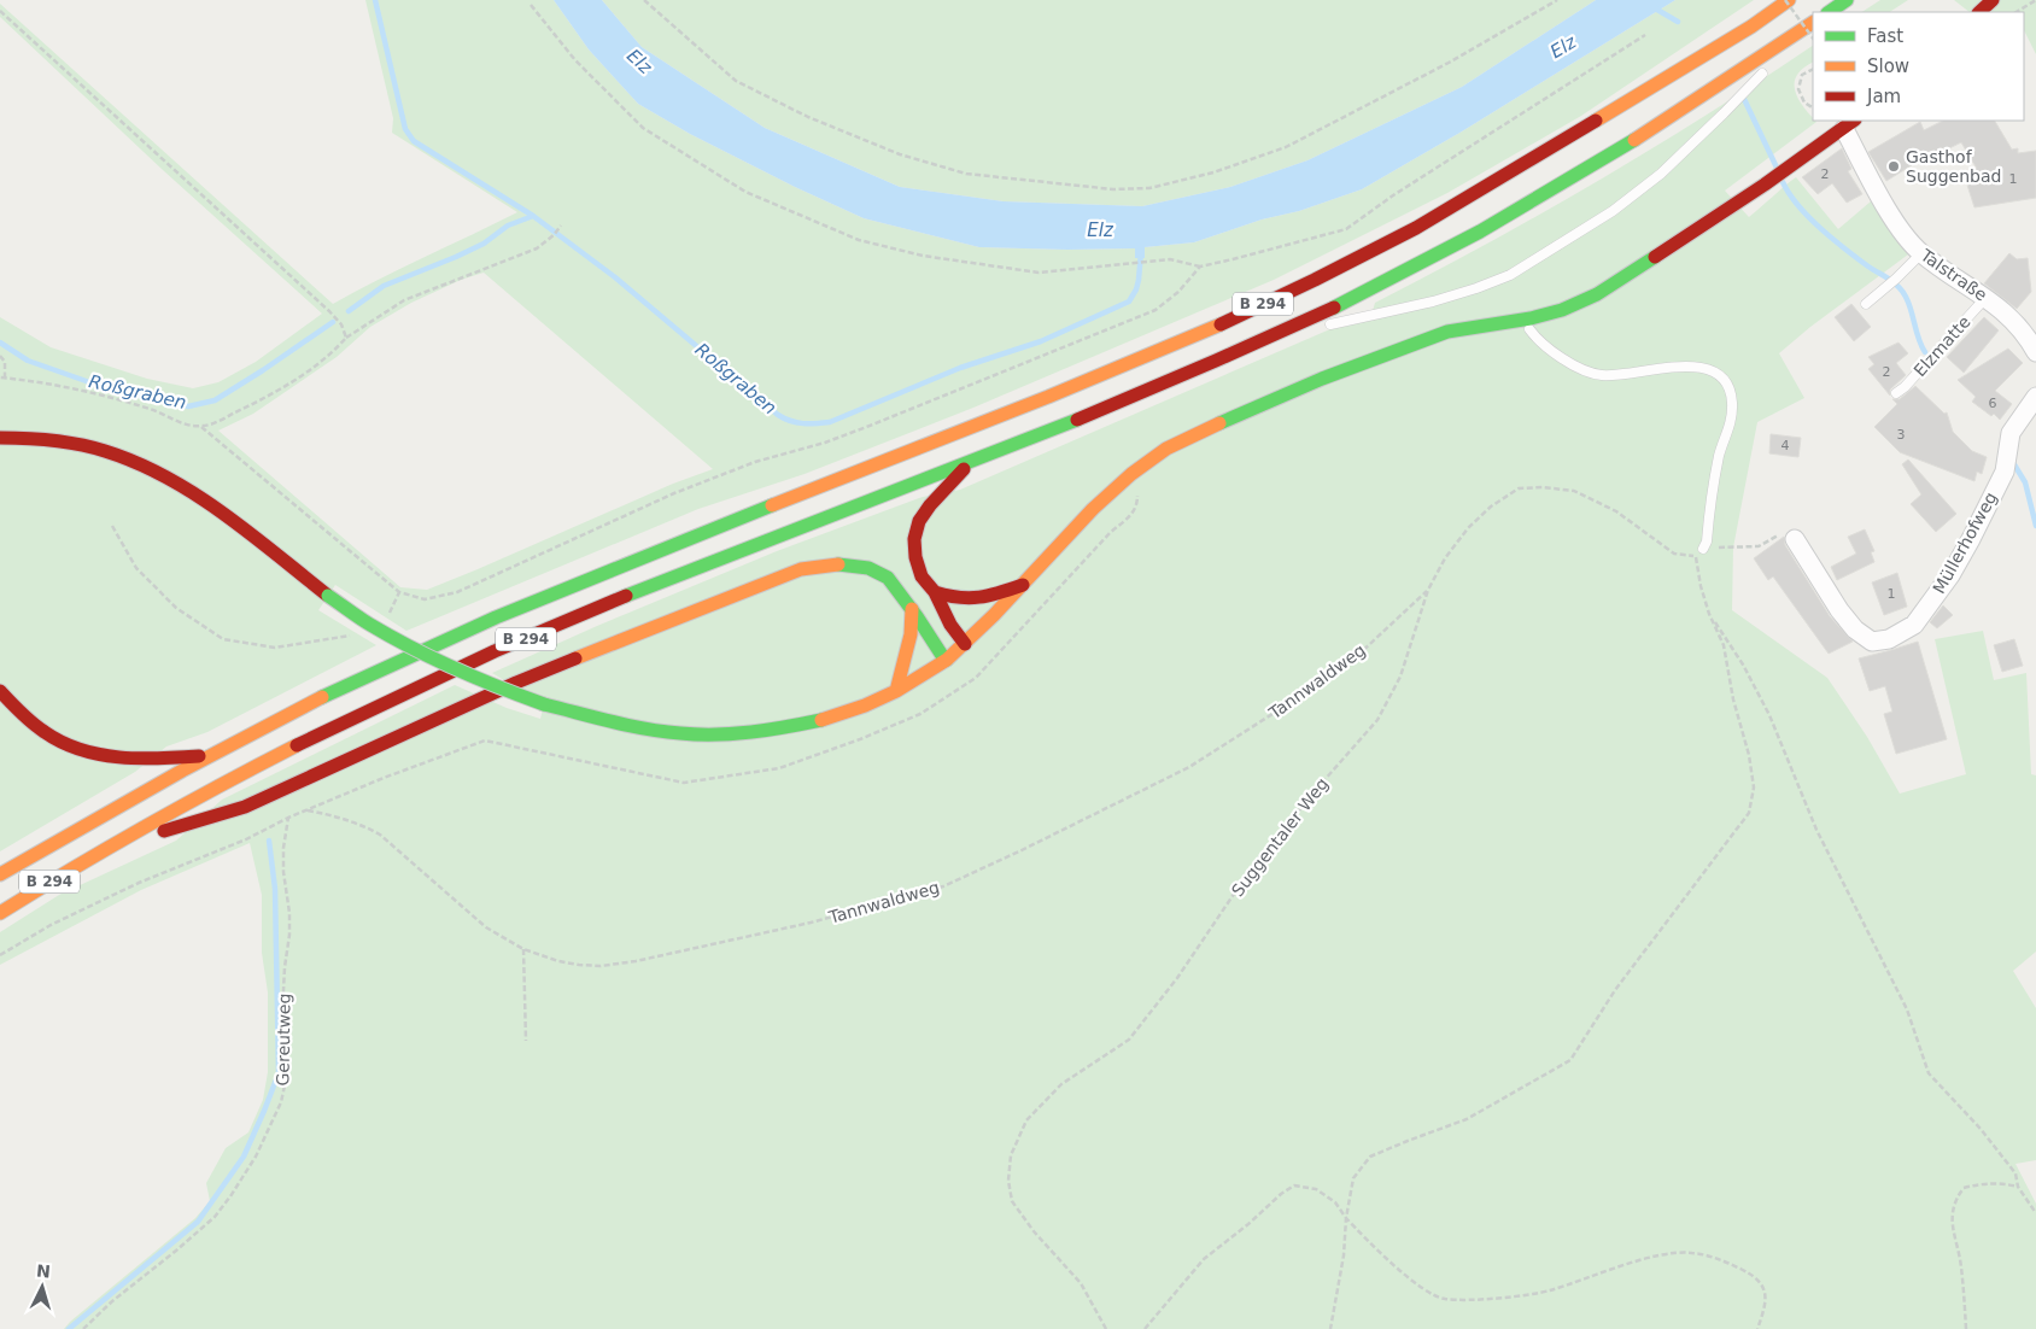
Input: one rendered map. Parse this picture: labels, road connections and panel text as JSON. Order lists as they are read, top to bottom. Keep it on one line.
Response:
{"streets":{"main road":["B 294"],"street":["Talstraße","Müllerhofweg"],"lane":["Elzmatte"],"path":["Tannwaldweg","Suggentaler Weg","Gereutweg"]},"crossings":[["Talstraße","Elzmatte"],["Tannwaldweg","Suggentaler Weg"],["Tannwaldweg","Gereutweg"]],"water":["Elz","Roßgraben"],"places":["Gasthof Suggenbad"],"house_numbers":["2","1","2","6","3","4","1"],"legend":["Fast","Slow","Jam"],"north":"top"}
